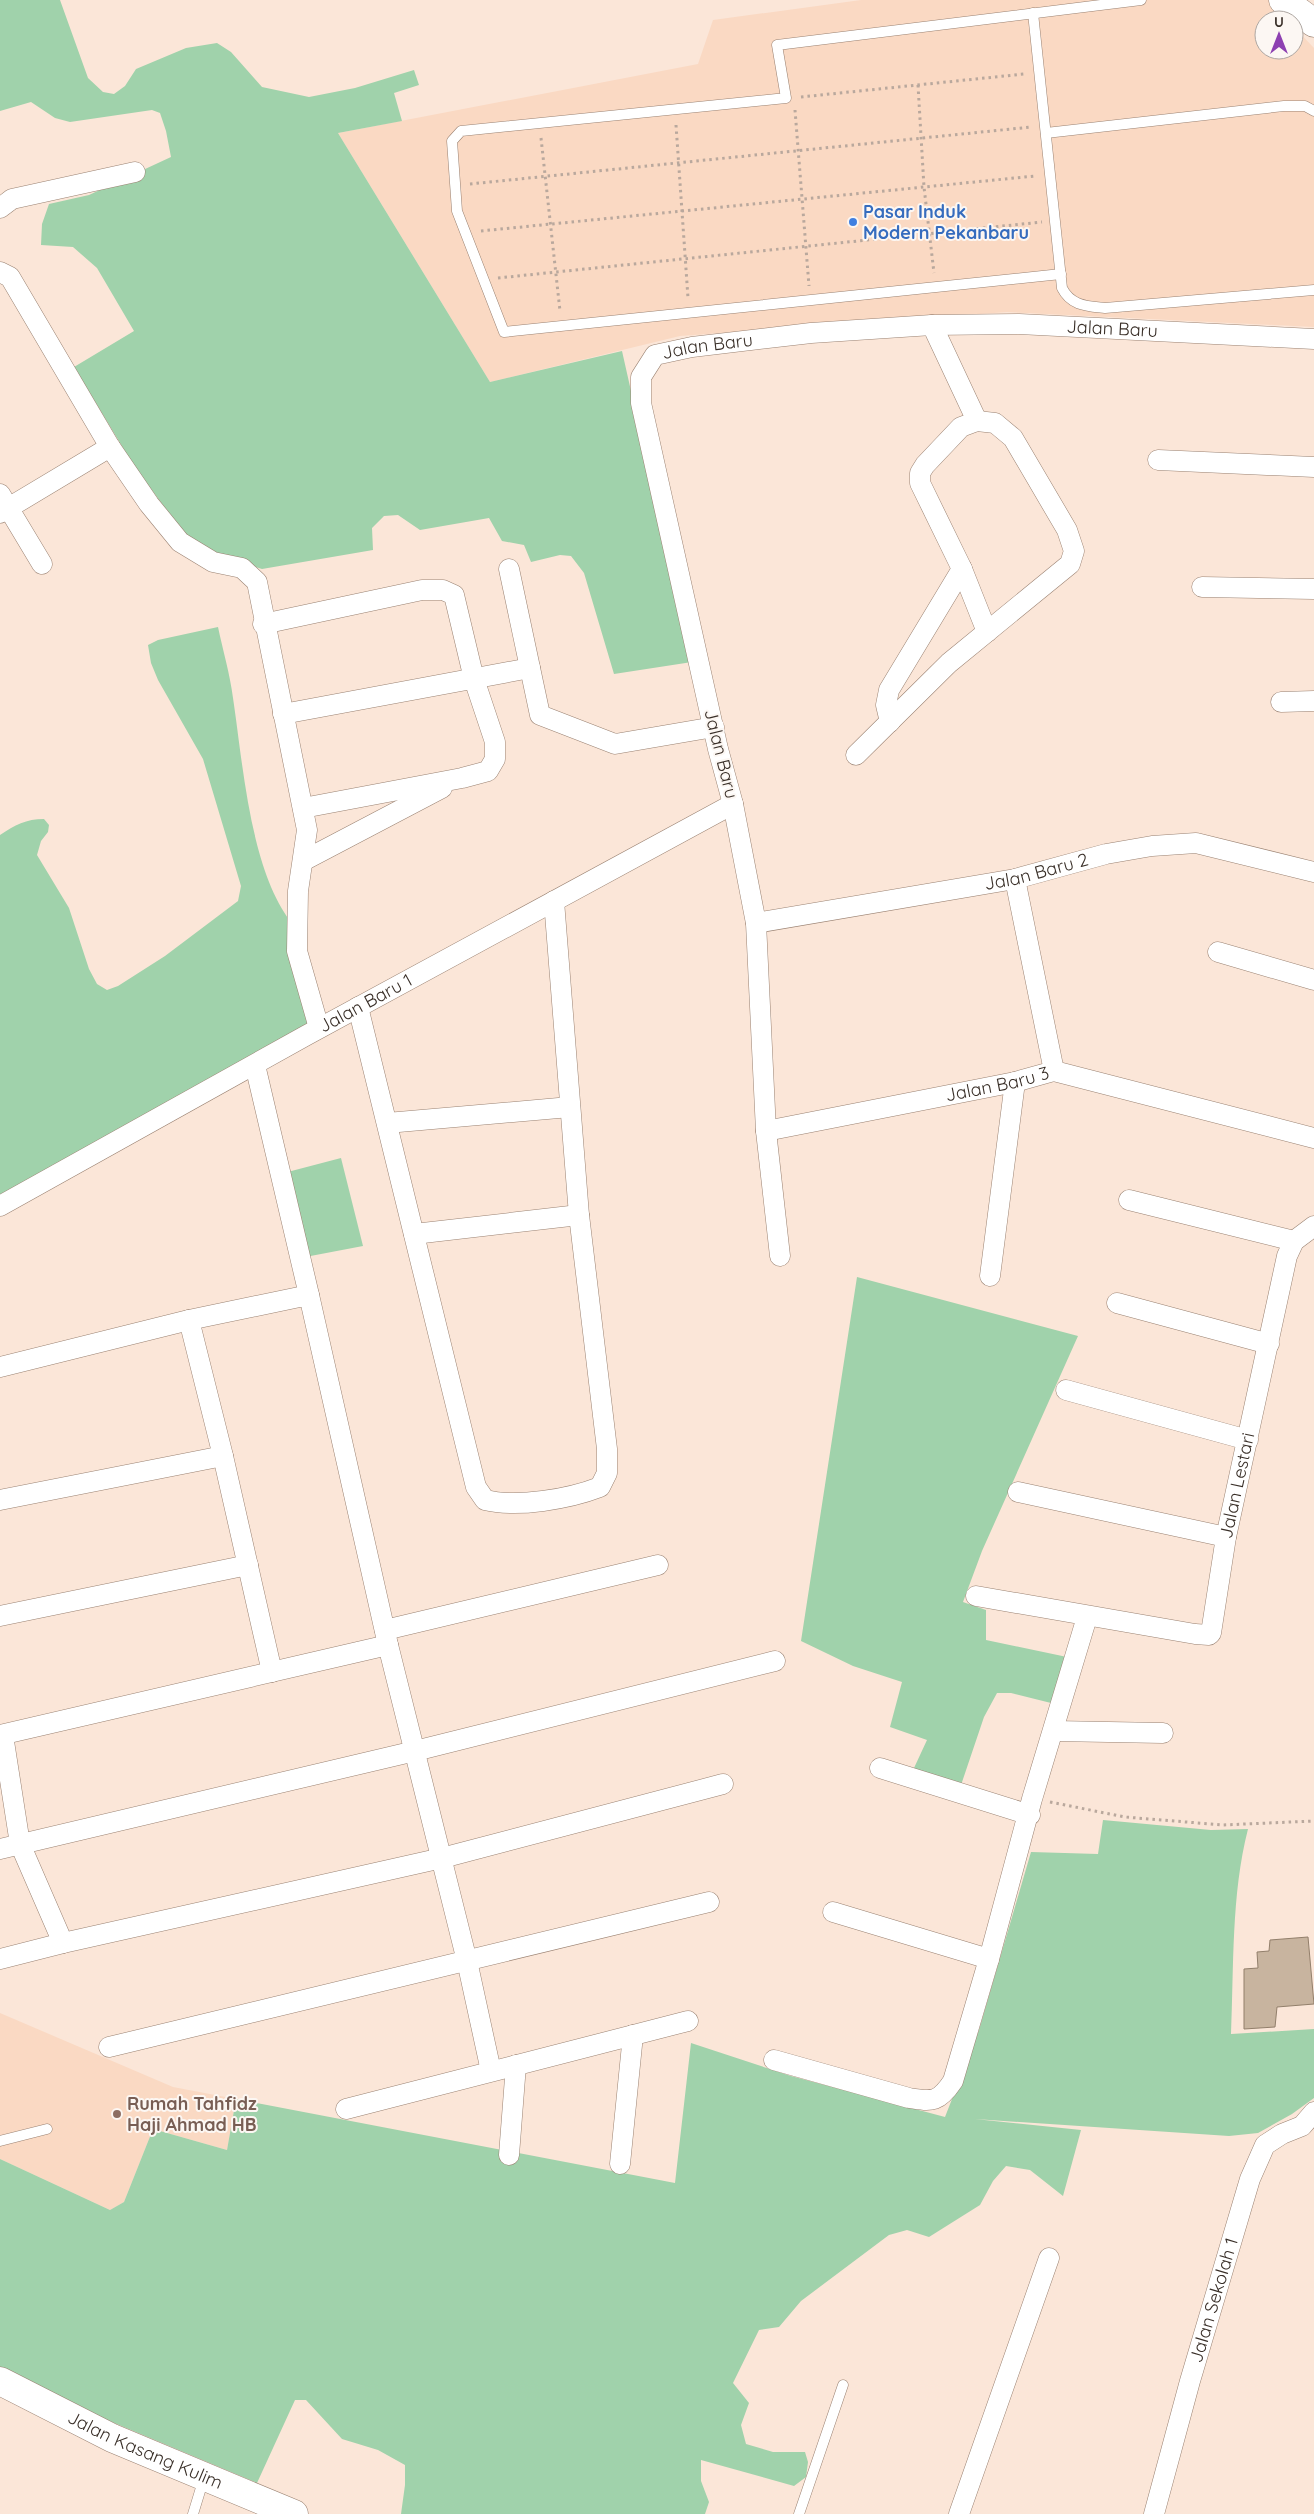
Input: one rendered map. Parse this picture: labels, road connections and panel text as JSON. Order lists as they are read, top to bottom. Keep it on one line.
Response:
{"streets":{"street":["Jalan Baru","Jalan Baru 2","Jalan Baru 1","Jalan Baru 3","Jalan Lestari","Jalan Sekolah 1","Jalan Kasang Kulim"]},"crossings":[["Jalan Baru","Jalan Baru 2"],["Jalan Baru","Jalan Baru 1"],["Jalan Baru","Jalan Baru 3"]],"places":["Pasar Induk Modern Pekanbaru","Rumah Tahfidz Haji Ahmad HB"],"north":"top"}
